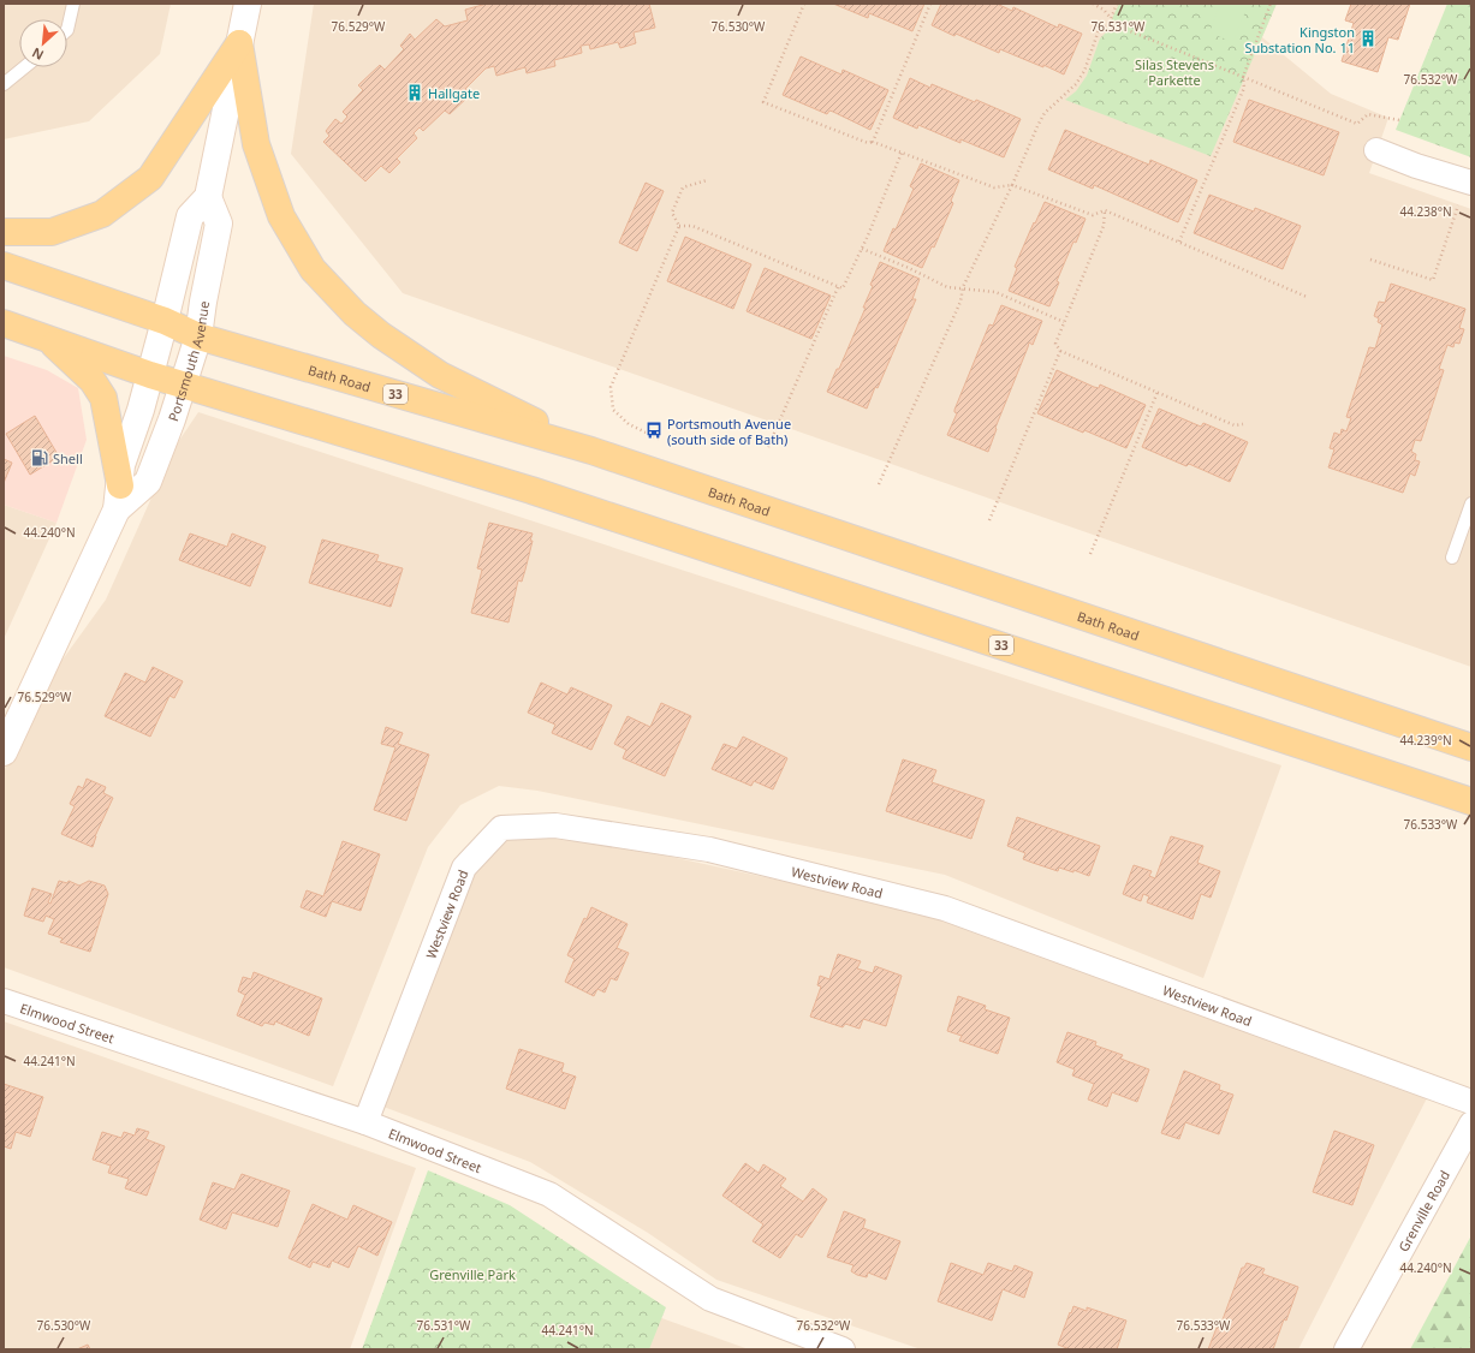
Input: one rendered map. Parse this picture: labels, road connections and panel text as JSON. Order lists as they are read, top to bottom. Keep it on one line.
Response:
{"streets":{"main road":["Portsmouth Avenue","Bath Road","33"],"street":["Westview Road","Elmwood Street","Grenville Road"]},"crossings":[["Portsmouth Avenue","Bath Road"],["Portsmouth Avenue","33"],["Westview Road","Elmwood Street"]],"parks":["Silas Stevens Parkette","Grenville Park"],"places":{"building":["Kingston Substation No. 11","Hallgate"],"bus stop":["Portsmouth Avenue (south side of Bath)"],"fuel station":["Shell"]},"north":"bottom left","coordinates":["76.529°W","76.530°W","76.531°W","76.532°W","44.238°N","44.240°N","44.239°N","76.533°W","44.241°N"]}
